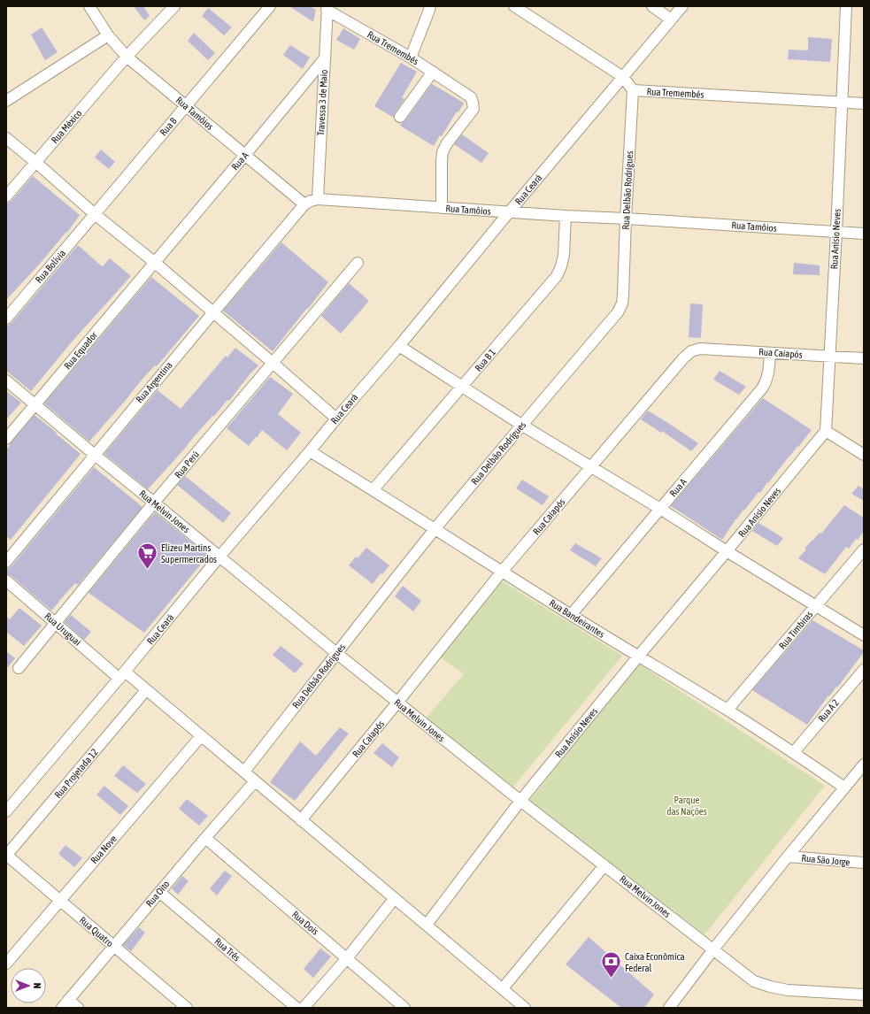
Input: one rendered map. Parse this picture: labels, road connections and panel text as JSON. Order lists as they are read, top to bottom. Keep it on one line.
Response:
{"streets":{"street":["Rua Tremembés","Travessa 3 de Maio","Rua Tamôios","Rua México","Rua B","Rua A","Rua Ceará","Rua Delbão Rodrigues","Rua Anísio Neves","Rua Bolívia","Rua Equador","Rua Caiapós","Rua B 1","Rua Argentina","Rua Perú","Rua Melvin Jones","Rua Bandeirantes","Rua Uruguai","Rua Timbiras","Rua A 2","Rua Projetada 12","Rua Nove","Rua São Jorge","Rua Oito","Rua Dois","Rua Quatro","Rua Três"]},"crossings":[["Rua Tremembés","Travessa 3 de Maio"],["Rua Tremembés","Rua Tamôios"],["Rua Tremembés","Rua Ceará"],["Rua Tremembés","Rua Delbão Rodrigues"],["Rua Tremembés","Rua Anísio Neves"],["Travessa 3 de Maio","Rua Tamôios"],["Travessa 3 de Maio","Rua A"],["Rua Tamôios","Rua México"],["Rua Tamôios","Rua B"],["Rua Tamôios","Rua A"],["Rua Tamôios","Rua Ceará"],["Rua Tamôios","Rua Delbão Rodrigues"],["Rua Tamôios","Rua Anísio Neves"],["Rua Tamôios","Rua B 1"],["Rua Tamôios","Rua Argentina"],["Rua B","Rua Bolívia"],["Rua A","Rua Equador"],["Rua A","Rua Caiapós"],["Rua A","Rua Bandeirantes"],["Rua Ceará","Rua Melvin Jones"],["Rua Ceará","Rua Bandeirantes"],["Rua Ceará","Rua Uruguai"],["Rua Delbão Rodrigues","Rua Melvin Jones"],["Rua Delbão Rodrigues","Rua Bandeirantes"],["Rua Delbão Rodrigues","Rua Uruguai"],["Rua Anísio Neves","Rua Caiapós"],["Rua Anísio Neves","Rua Melvin Jones"],["Rua Anísio Neves","Rua Bandeirantes"],["Rua Anísio Neves","Rua Uruguai"],["Rua Equador","Rua Melvin Jones"],["Rua Caiapós","Rua Melvin Jones"],["Rua Caiapós","Rua Bandeirantes"],["Rua Caiapós","Rua Uruguai"],["Rua B 1","Rua Bandeirantes"],["Rua Argentina","Rua Melvin Jones"],["Rua Perú","Rua Melvin Jones"],["Rua Perú","Rua Uruguai"],["Rua Bandeirantes","Rua Timbiras"],["Rua Bandeirantes","Rua A 2"],["Rua Uruguai","Rua Projetada 12"],["Rua Uruguai","Rua Nove"],["Rua Uruguai","Rua Oito"],["Rua Projetada 12","Rua Quatro"],["Rua Nove","Rua Quatro"],["Rua Oito","Rua Dois"],["Rua Oito","Rua Quatro"],["Rua Oito","Rua Três"]],"parks":["Parque das Nações"],"places":{"supermarket":["Elizeu Martins Supermercados"],"bank":["Caixa Econômica Federal"]},"north":"right"}
